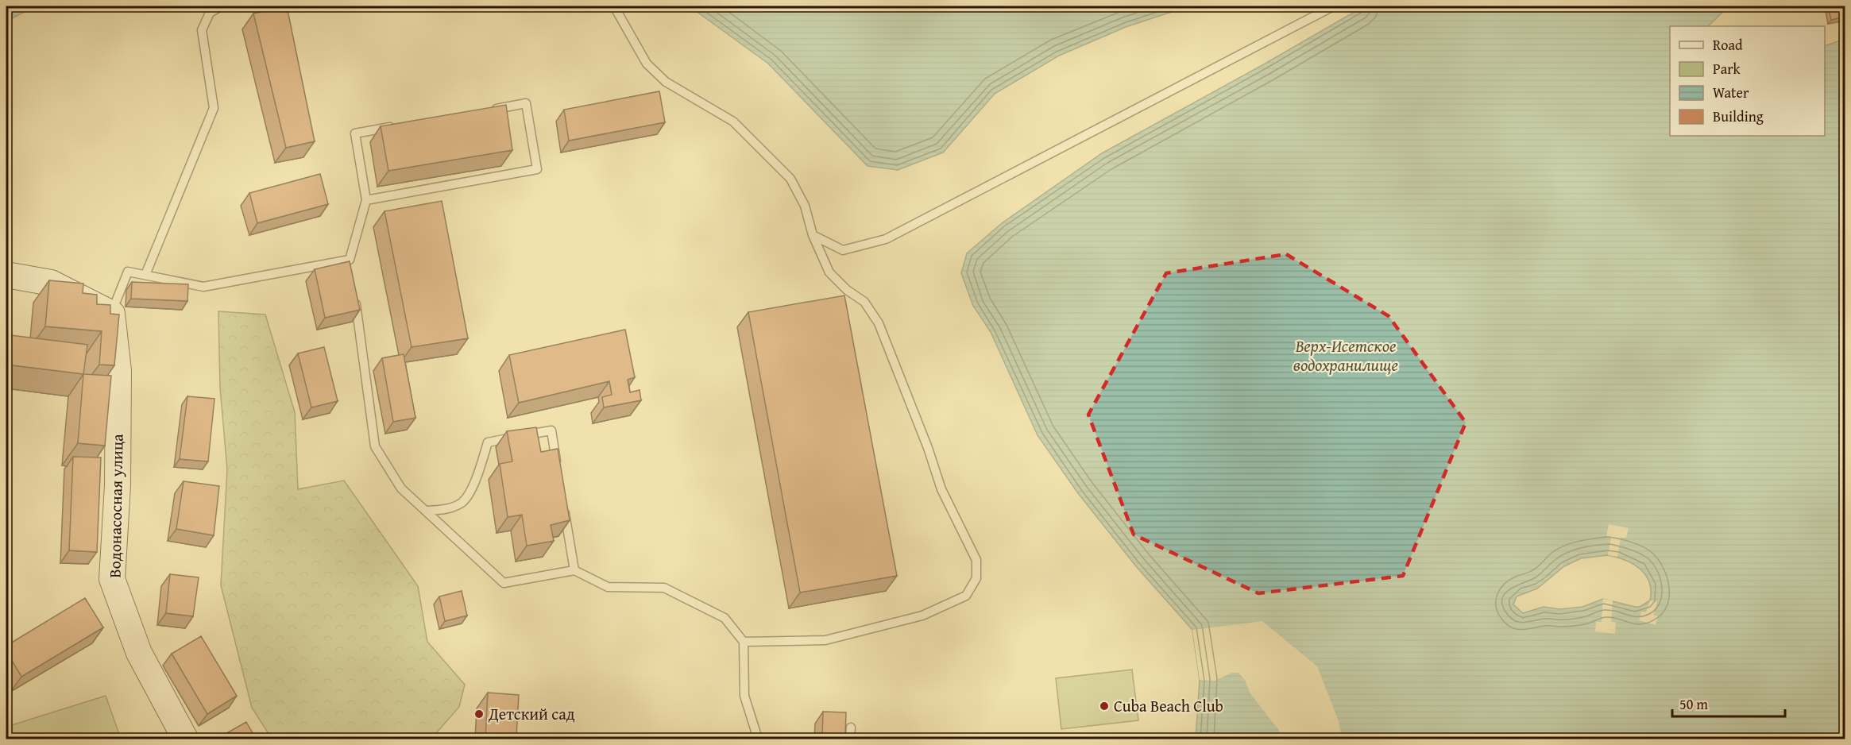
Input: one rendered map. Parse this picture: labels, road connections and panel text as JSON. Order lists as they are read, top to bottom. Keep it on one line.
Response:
{"streets":{"street":["Водонасосная улица"]},"water":["Верх-Исетское водохранилище"],"places":["Cuba Beach Club","Детский сад"],"legend":["Road","Park","Water","Building"],"scale_bar":"50 m"}
